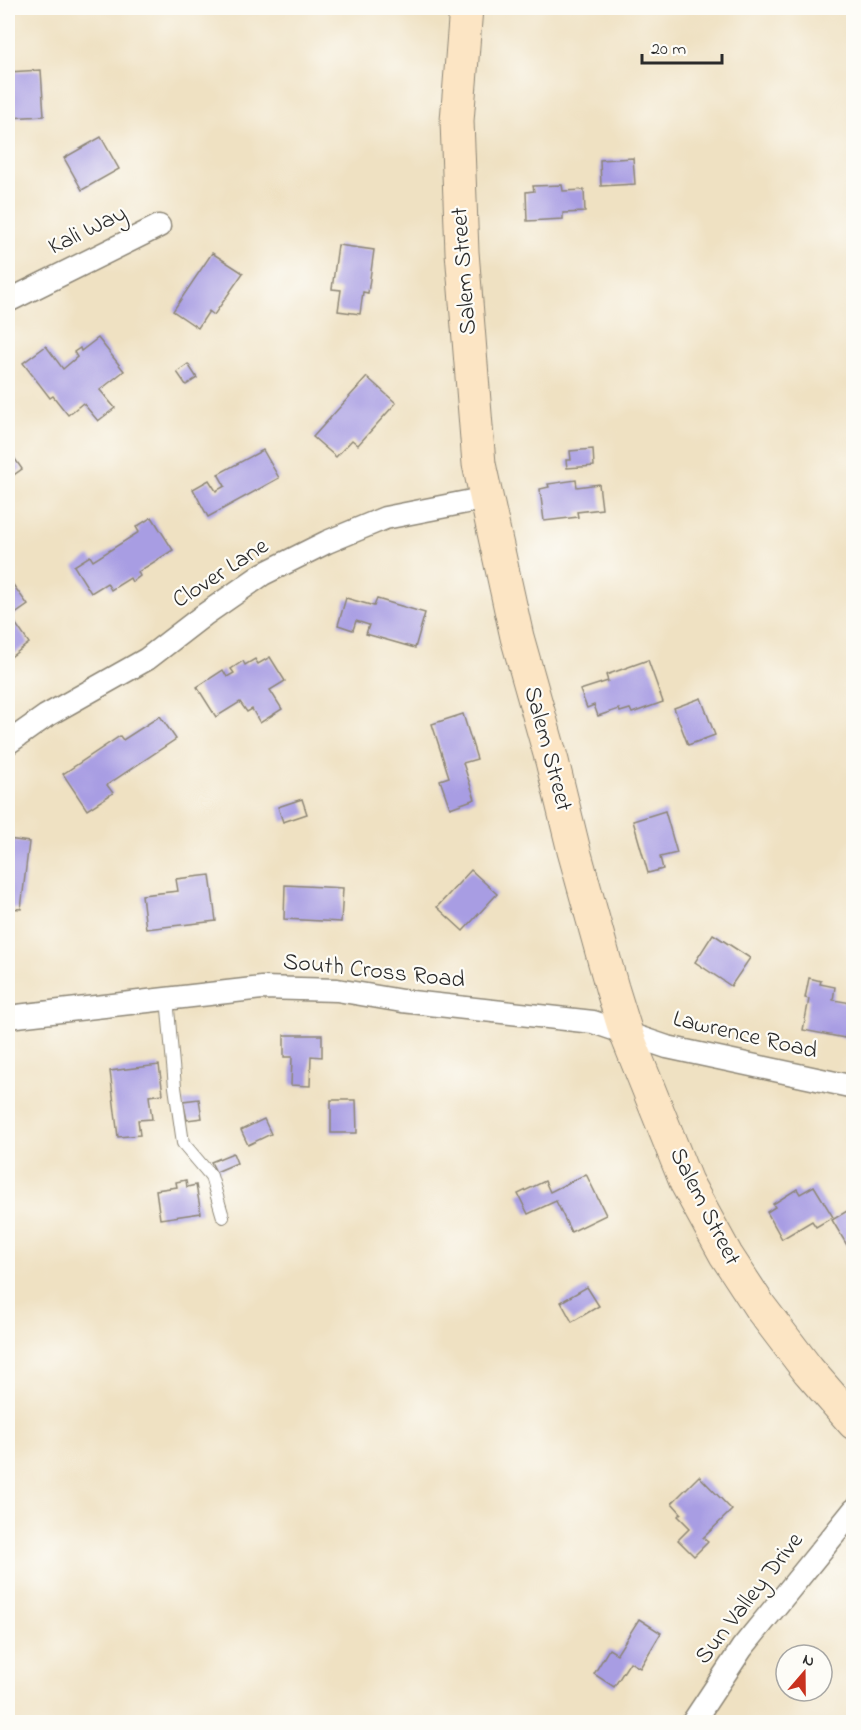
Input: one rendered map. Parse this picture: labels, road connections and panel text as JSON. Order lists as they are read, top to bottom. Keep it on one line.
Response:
{"streets":{"main road":["Salem Street"],"street":["Kali Way","Clover Lane","South Cross Road","Lawrence Road","Sun Valley Drive"]},"crossings":[["Salem Street","Clover Lane"],["Salem Street","South Cross Road"],["Salem Street","Lawrence Road"],["South Cross Road","Lawrence Road"]],"scale_bar":"20 m","north":"top"}
